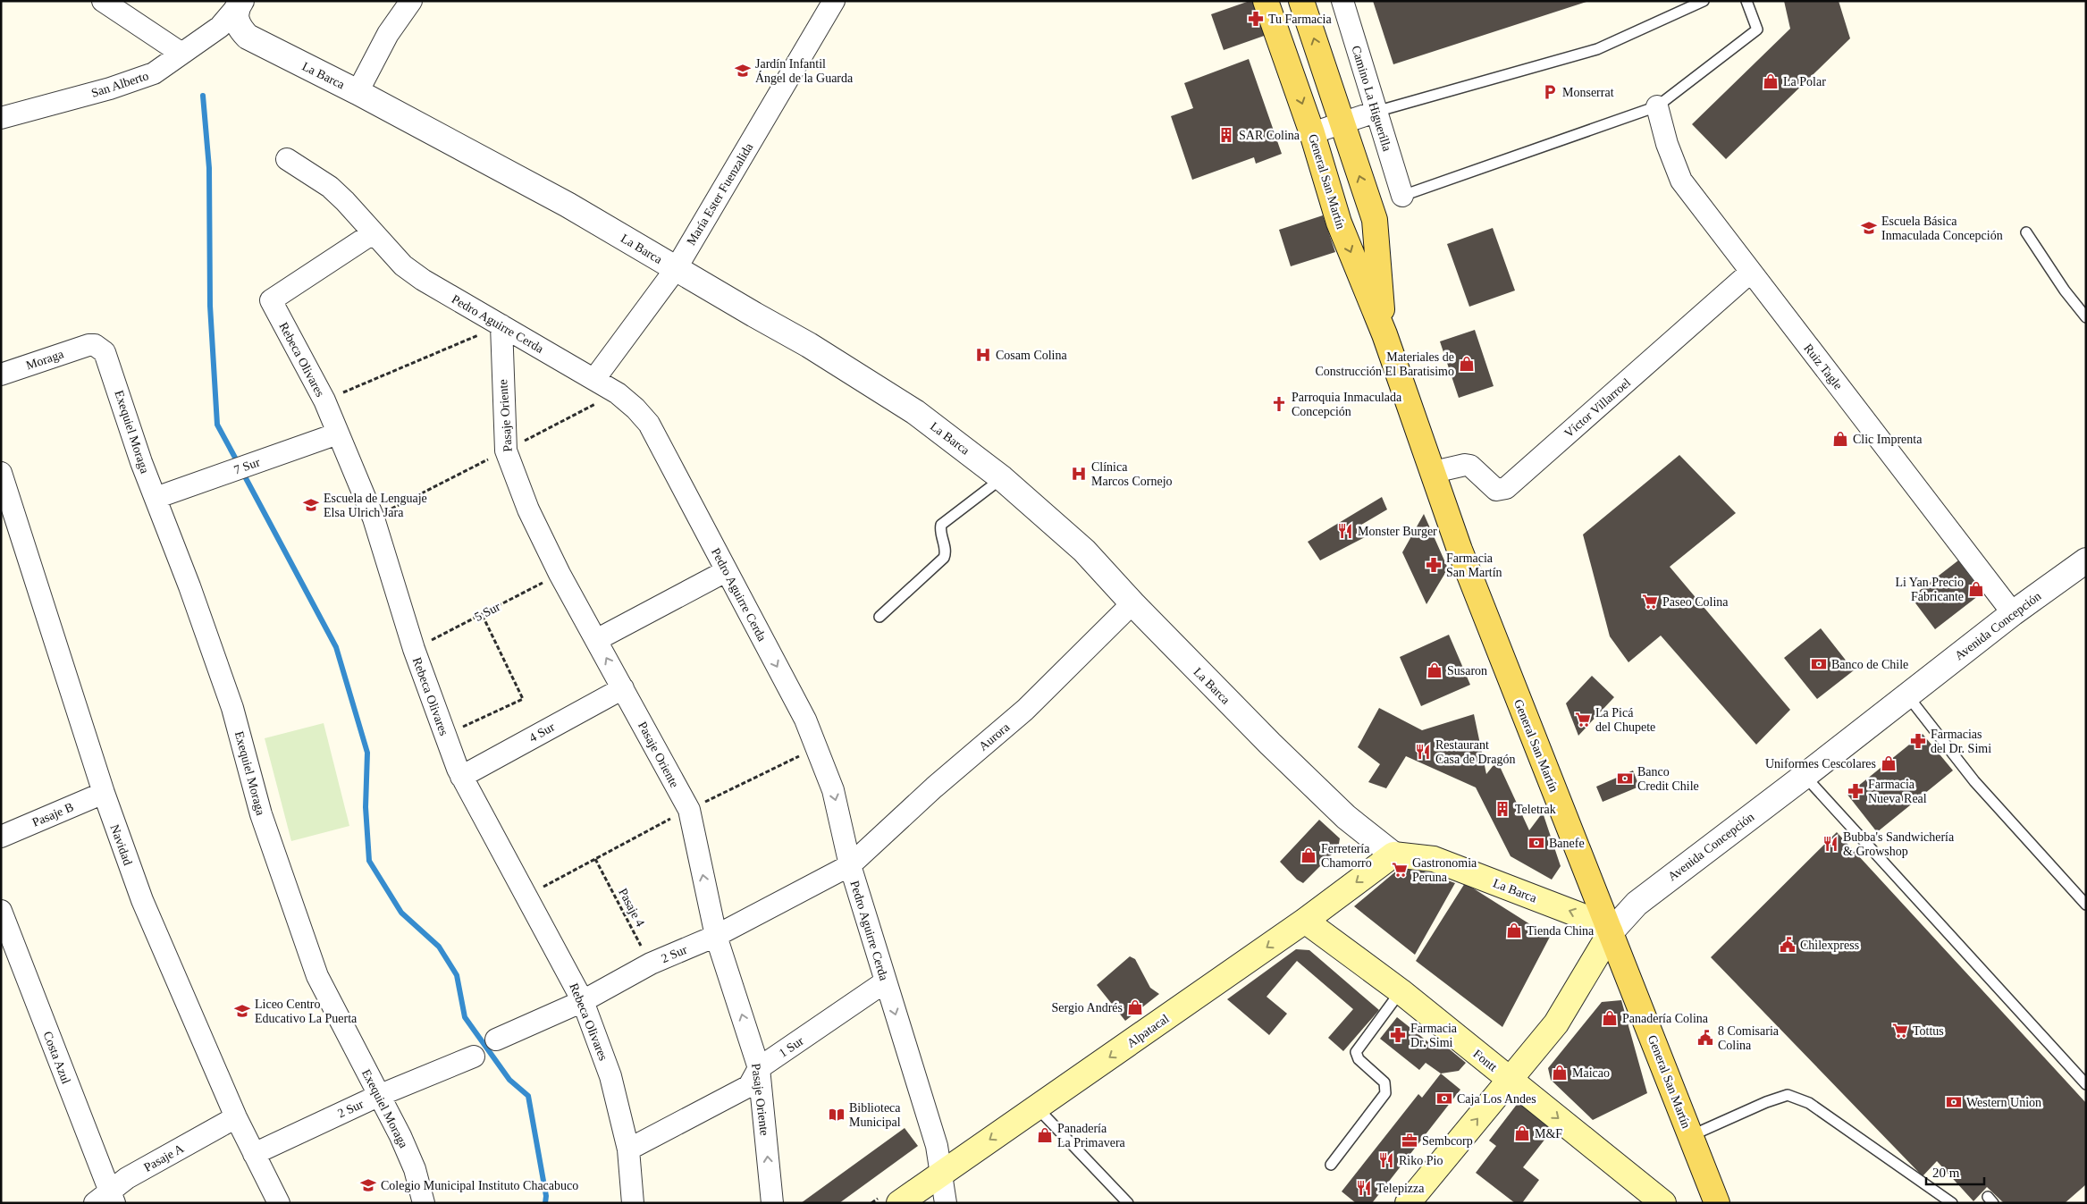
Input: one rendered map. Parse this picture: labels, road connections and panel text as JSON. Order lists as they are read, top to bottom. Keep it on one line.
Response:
{"streets":{"main road":["La Barca","General San Martín","Avenida Concepción","Alpatacal","Fontt"],"street":["San Alberto","Camino La Higuerilla","María Ester Fuenzalida","Pedro Aguirre Cerda","Moraga","Rebeca Olivares","Ruiz Tagle","Víctor Villarroel","Pasaje Oriente","Exequiel Moraga","7 Sur","4 Sur","Aurora","Pasaje B","Navidad","2 Sur","1 Sur","Costa Azul","Pasaje A"],"path":["5 Sur","Pasaje 4"]},"crossings":[["La Barca","San Alberto"],["La Barca","General San Martín"],["La Barca","María Ester Fuenzalida"],["La Barca","Avenida Concepción"],["La Barca","Aurora"],["La Barca","Alpatacal"],["General San Martín","Víctor Villarroel"],["General San Martín","Avenida Concepción"],["María Ester Fuenzalida","Pedro Aguirre Cerda"],["Pedro Aguirre Cerda","Rebeca Olivares"],["Pedro Aguirre Cerda","Pasaje Oriente"],["Pedro Aguirre Cerda","Aurora"],["Pedro Aguirre Cerda","2 Sur"],["Pedro Aguirre Cerda","Alpatacal"],["Pedro Aguirre Cerda","1 Sur"],["Moraga","Exequiel Moraga"],["Rebeca Olivares","7 Sur"],["Rebeca Olivares","5 Sur"],["Rebeca Olivares","4 Sur"],["Rebeca Olivares","2 Sur"],["Rebeca Olivares","1 Sur"],["Ruiz Tagle","Víctor Villarroel"],["Ruiz Tagle","Avenida Concepción"],["Pasaje Oriente","5 Sur"],["Pasaje Oriente","4 Sur"],["Pasaje Oriente","2 Sur"],["Pasaje Oriente","1 Sur"],["Exequiel Moraga","7 Sur"],["Exequiel Moraga","2 Sur"],["Avenida Concepción","Fontt"],["Aurora","2 Sur"],["Pasaje B","Navidad"],["Navidad","2 Sur"],["Navidad","Pasaje A"],["Pasaje 4","2 Sur"],["Alpatacal","Fontt"],["Costa Azul","Pasaje A"]],"one_way":["Pedro Aguirre Cerda","Pasaje Oriente","Alpatacal","Fontt"],"places":{"pharmacy":["Tu Farmacia","Farmacia San Martín","Farmacias del Dr. Simi","Farmacia Nueva Real","Farmacia Dr. Simi"],"school or university":["Jardín Infantil Ángel de la Guarda","Escuela Básica Inmaculada Concepción","Escuela de Lenguaje Elsa Ulrich Jara","Liceo Centro Educativo La Puerta","Colegio Municipal Instituto Chacabuco"],"shop":["La Polar","Materiales de Construcción El Baratisimo","Clic Imprenta","Li Yan Precio Fabricante","Susaron","Uniformes Cescolares","Ferretería Chamorro","Tienda China","Sergio Andrés","Panadería Colina","Maicao","M&F","Panadería La Primavera"],"parking":["Monserrat"],"building":["SAR Colina","Teletrak"],"hospital":["Cosam Colina","Clínica Marcos Cornejo"],"church":["Parroquia Inmaculada Concepción"],"restaurant":["Monster Burger","Restaurant Casa de Dragón","Bubba's Sandwichería & Growshop","Riko Pio","Telepizza"],"supermarket":["Paseo Colina","La Picá del Chupete","Gastronomia Peruna","Tottus"],"bank":["Banco de Chile","Banco Credit Chile","Banefe","Caja Los Andes","Western Union"],"public building":["Chilexpress","8 Comisaria Colina"],"library":["Biblioteca Municipal"],"office":["Sembcorp"]},"scale_bar":"20 m"}
